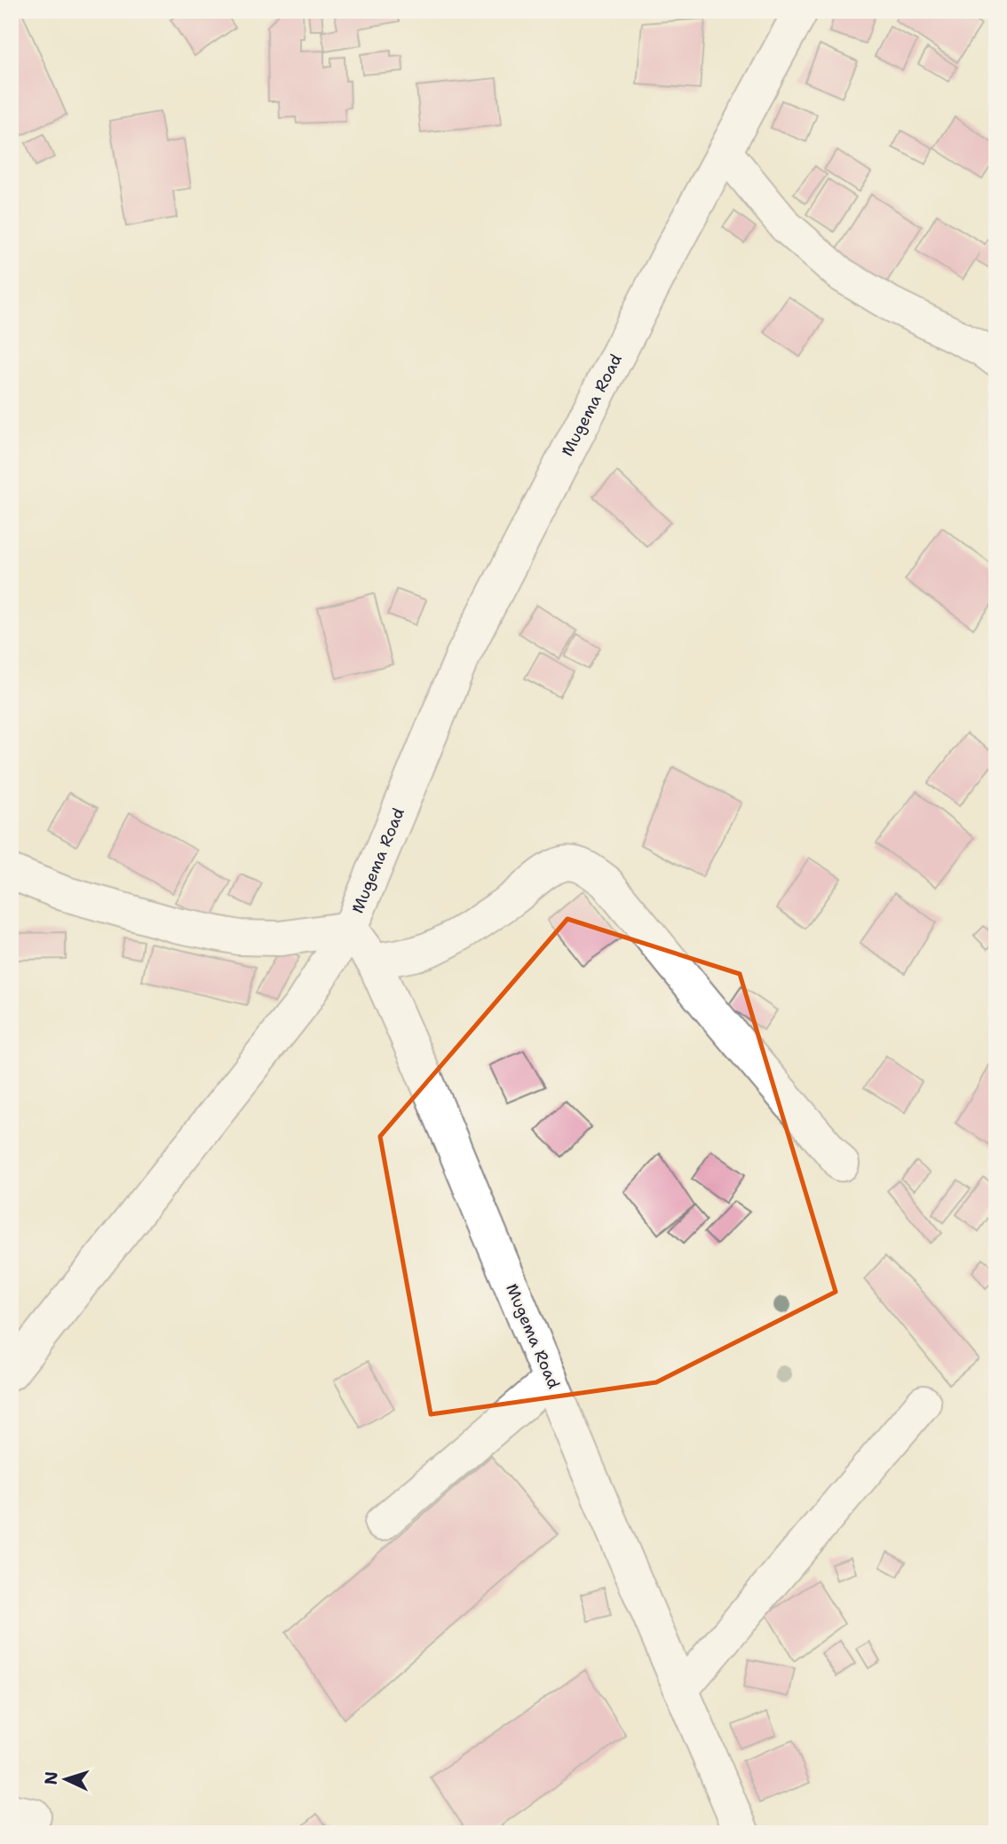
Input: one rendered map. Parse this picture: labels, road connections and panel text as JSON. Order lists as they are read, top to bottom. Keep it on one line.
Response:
{"streets":{"street":["Mugema Road"]},"north":"left"}
